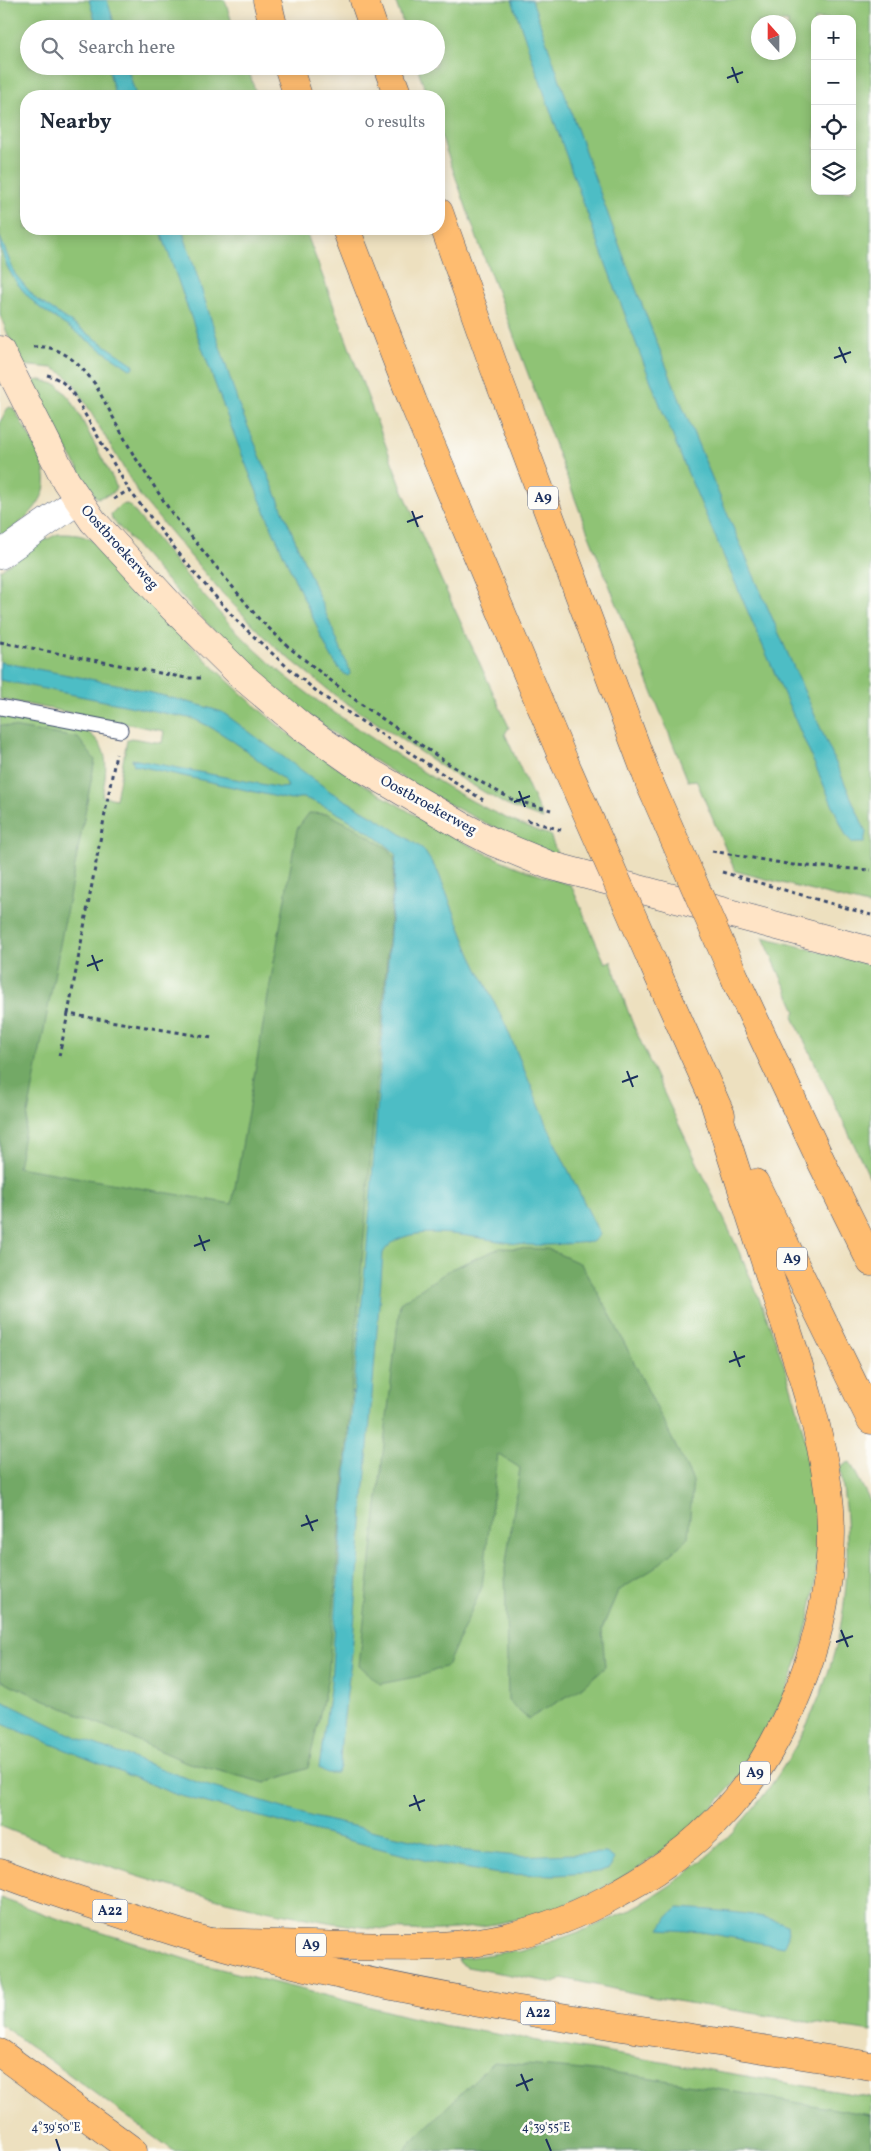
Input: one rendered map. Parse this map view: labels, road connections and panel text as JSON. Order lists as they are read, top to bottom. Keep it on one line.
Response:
{"streets":{"highway":["A9","A22"],"street":["Oostbroekerweg"]},"crossings":[["A9","A22"]],"north":"top","page":{"map_buttons":["+","−"],"search":"Search here","heading":["Nearby","0 results"]},"coordinates":["4°39'50\"E","4°39'55\"E"]}
